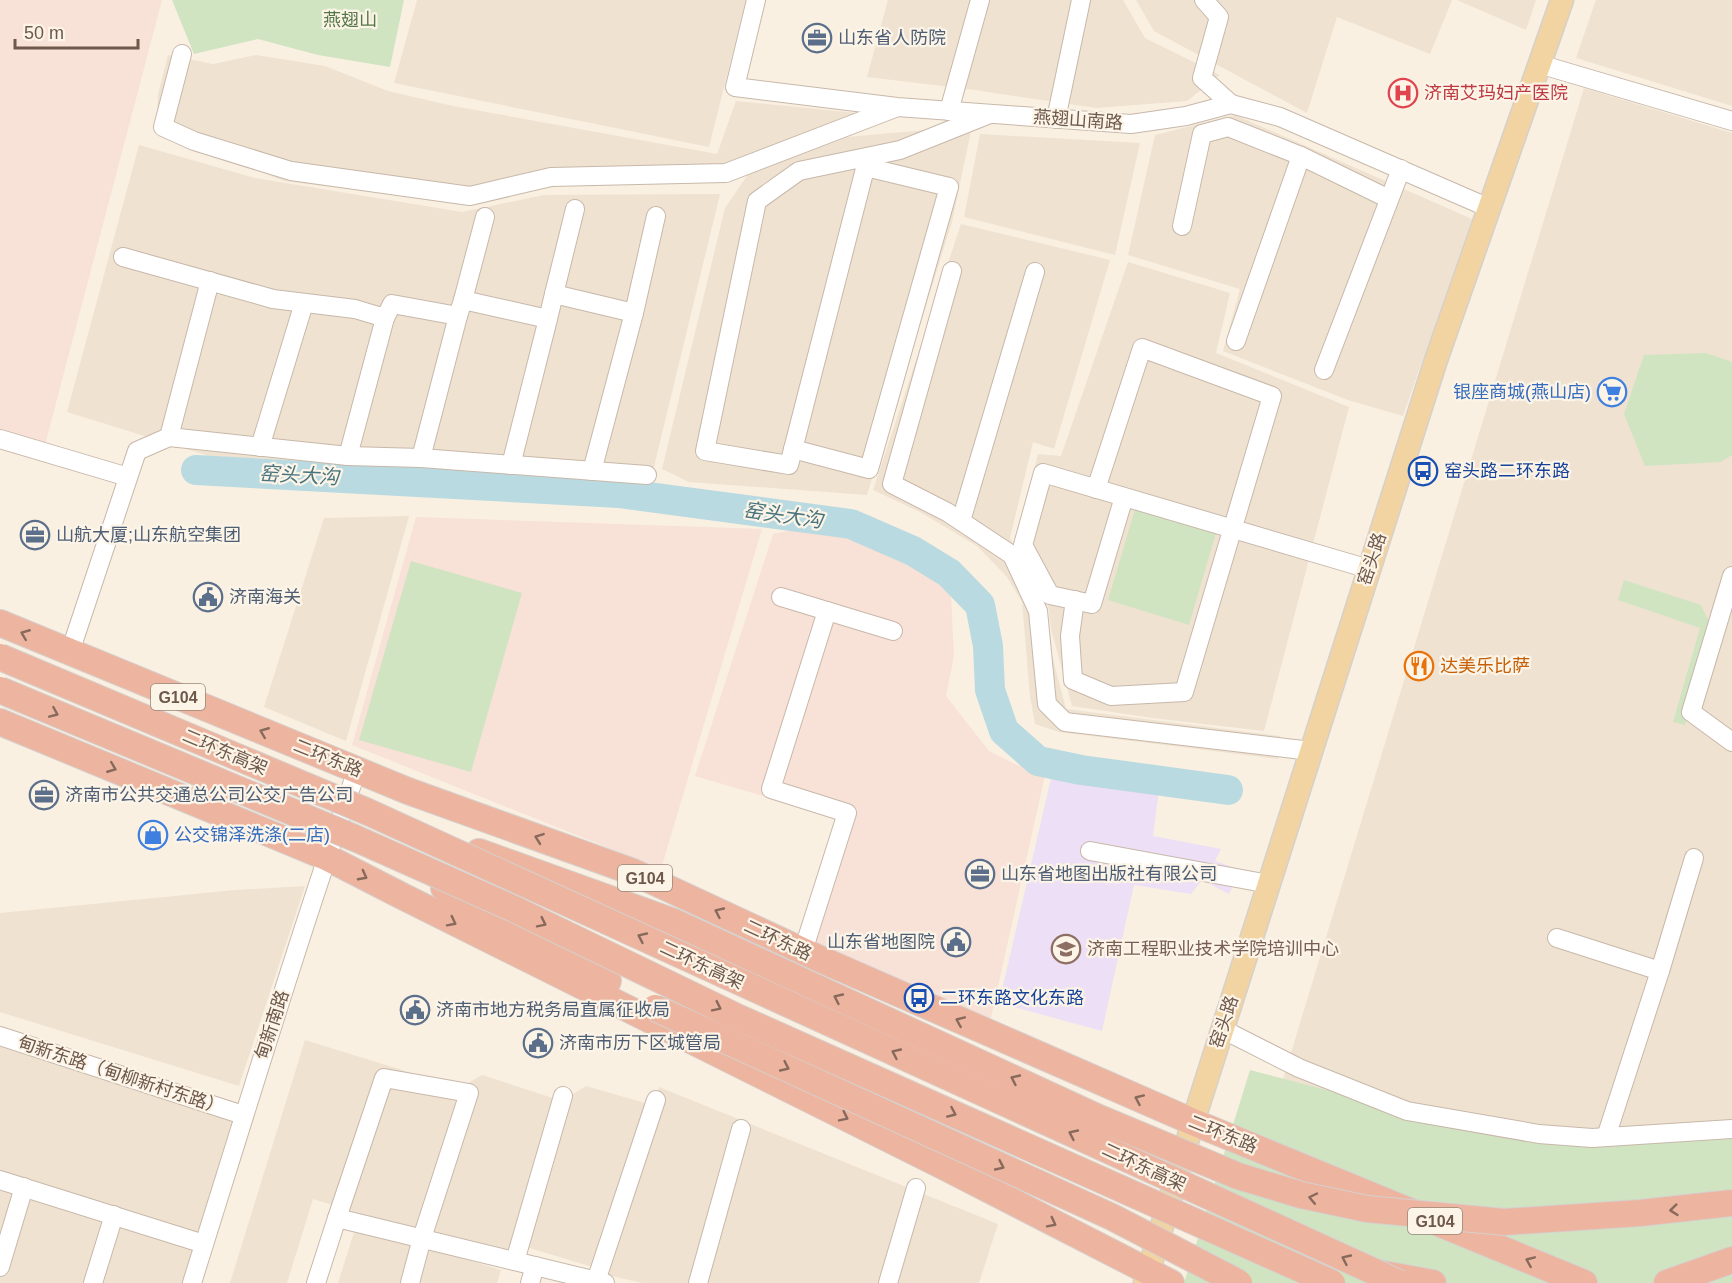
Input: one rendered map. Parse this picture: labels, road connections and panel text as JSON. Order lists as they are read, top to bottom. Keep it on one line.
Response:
{"streets":{"highway":["G104","二环东高架","二环东路"],"main road":["窑头路"],"street":["燕翅山南路","甸新南路","甸新东路（甸柳新村东路）"]},"crossings":[["燕翅山南路","窑头路"],["窑头路","二环东路"],["二环东路","甸新南路"],["甸新南路","甸新东路（甸柳新村东路）"]],"water":["窑头大沟"],"parks":["燕翅山"],"places":{"office":["山东省人防院","山航大厦;山东航空集团","济南市公共交通总公司公交广告公司","山东省地图出版社有限公司"],"hospital":["济南艾玛妇产医院"],"supermarket":["银座商城(燕山店)"],"bus stop":["窑头路二环东路","二环东路文化东路"],"public building":["济南海关","山东省地图院","济南市地方税务局直属征收局","济南市历下区城管局"],"restaurant":["达美乐比萨"],"shop":["公交锦泽洗涤(二店)"],"school or university":["济南工程职业技术学院培训中心"]},"scale_bar":"50 m"}
